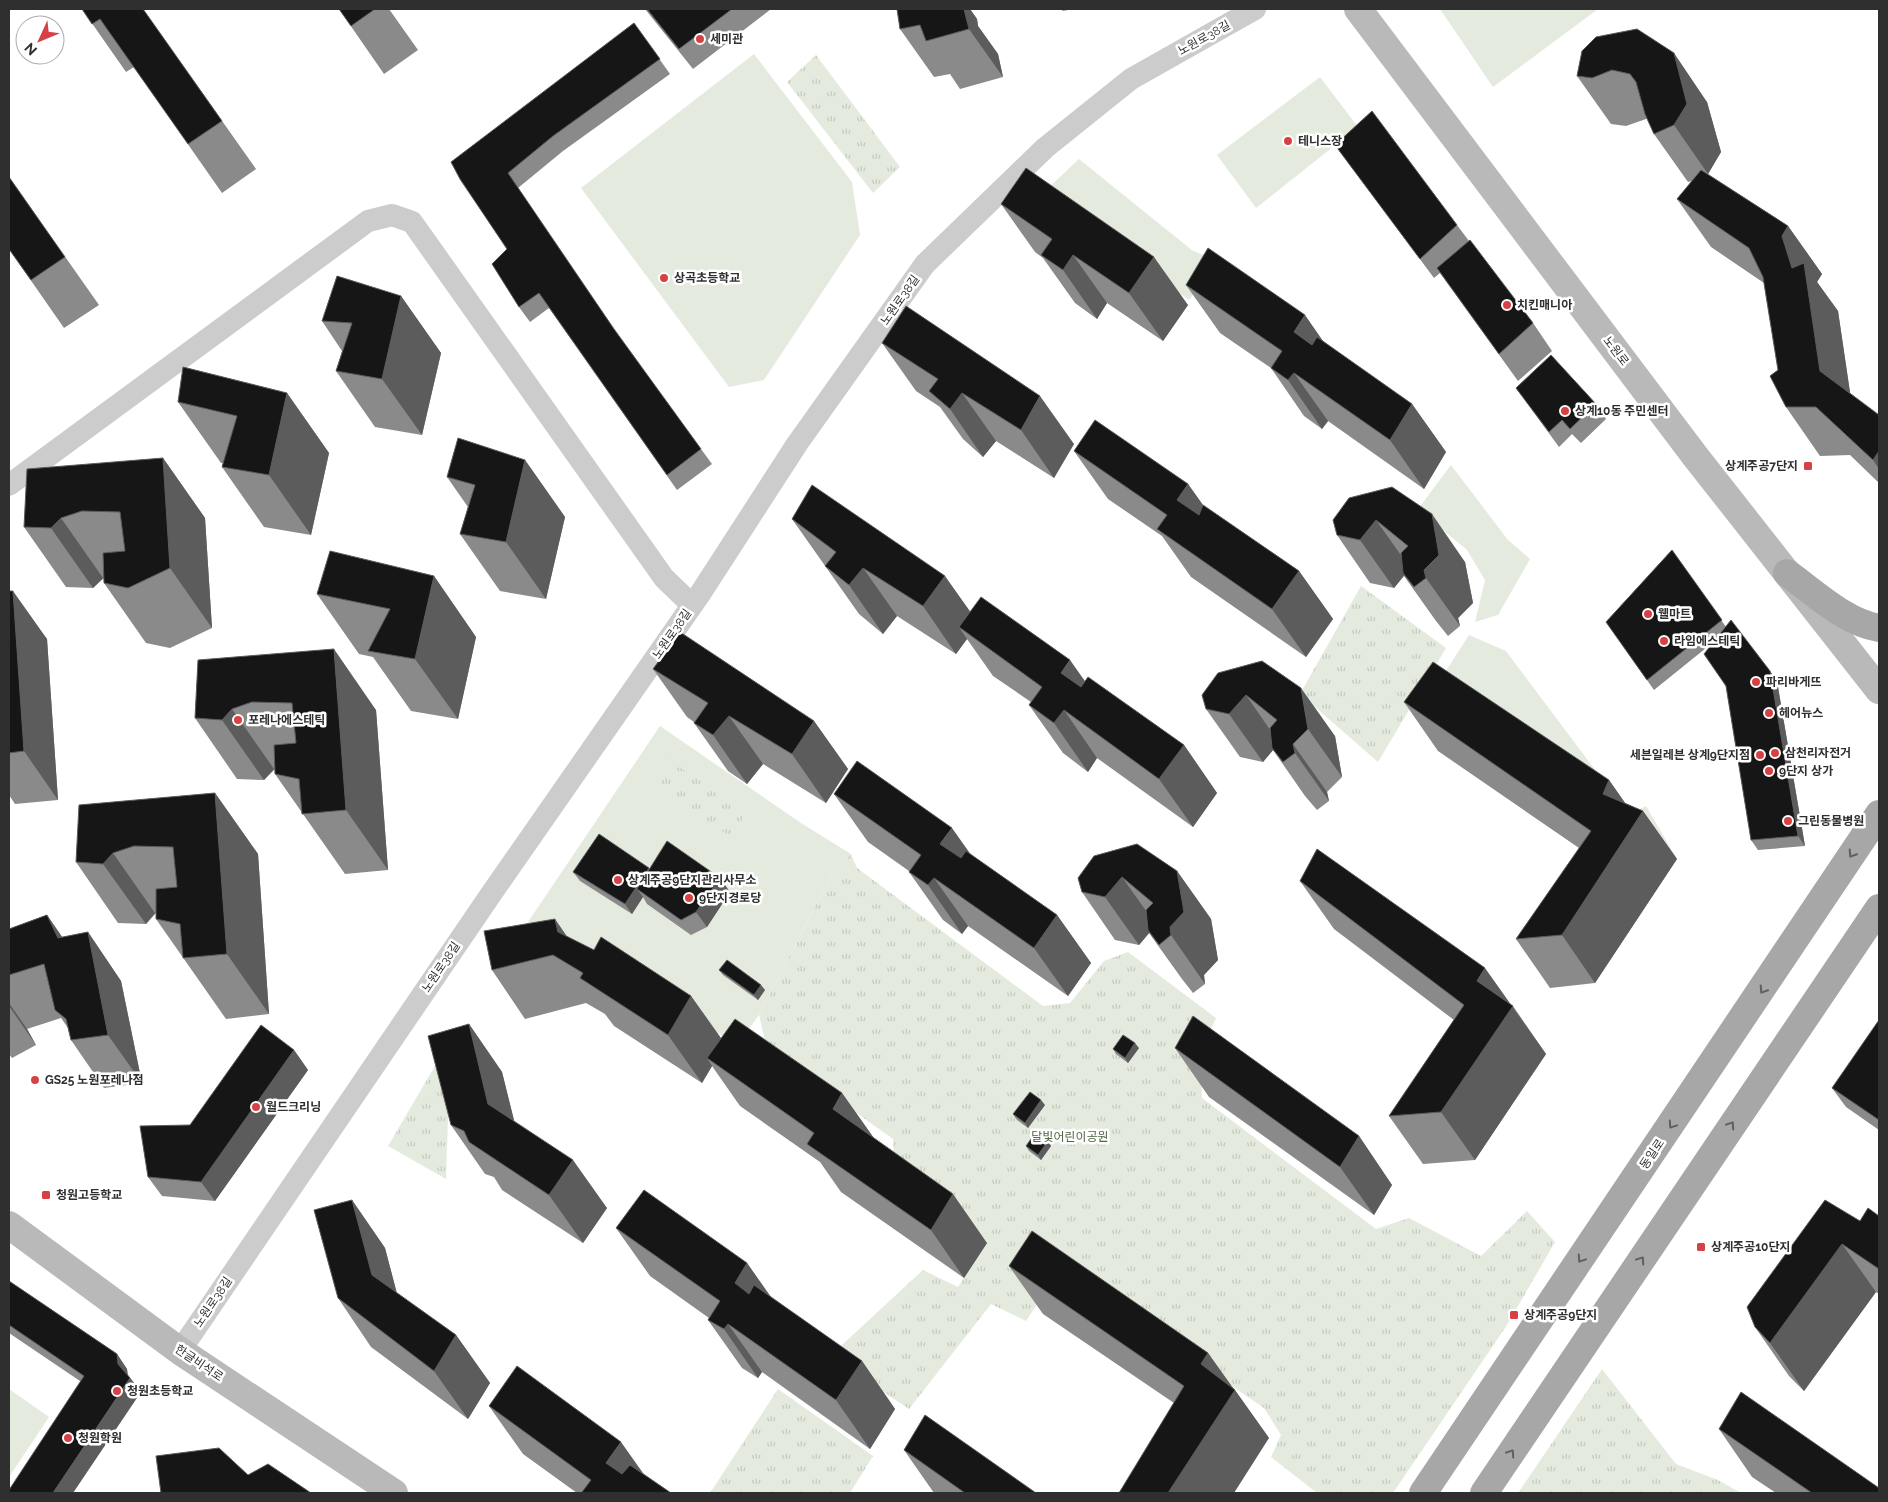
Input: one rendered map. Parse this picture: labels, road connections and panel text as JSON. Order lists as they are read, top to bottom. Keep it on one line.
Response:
{"streets":{"main road":["노원로","동일로","한글비석로"],"street":["노원로38길"]},"crossings":[["노원로38길","한글비석로"]],"parks":["달빛어린이공원"],"places":{"other":["세미관","테니스장","상곡초등학교","치킨매니아","상계10동 주민센터","웰마트","라임에스테틱","파리바게뜨","헤어뉴스","포레나에스테틱","삼천리자전거","세븐일레븐 상계9단지점","9단지 상가","그린동물병원","상계주공9단지관리사무소","9단지경로당","GS25 노원포레나점","월드크리닝","청원초등학교","청원학원"],"transit":["상계주공7단지","청원고등학교","상계주공10단지","상계주공9단지"]},"north":"bottom left"}
